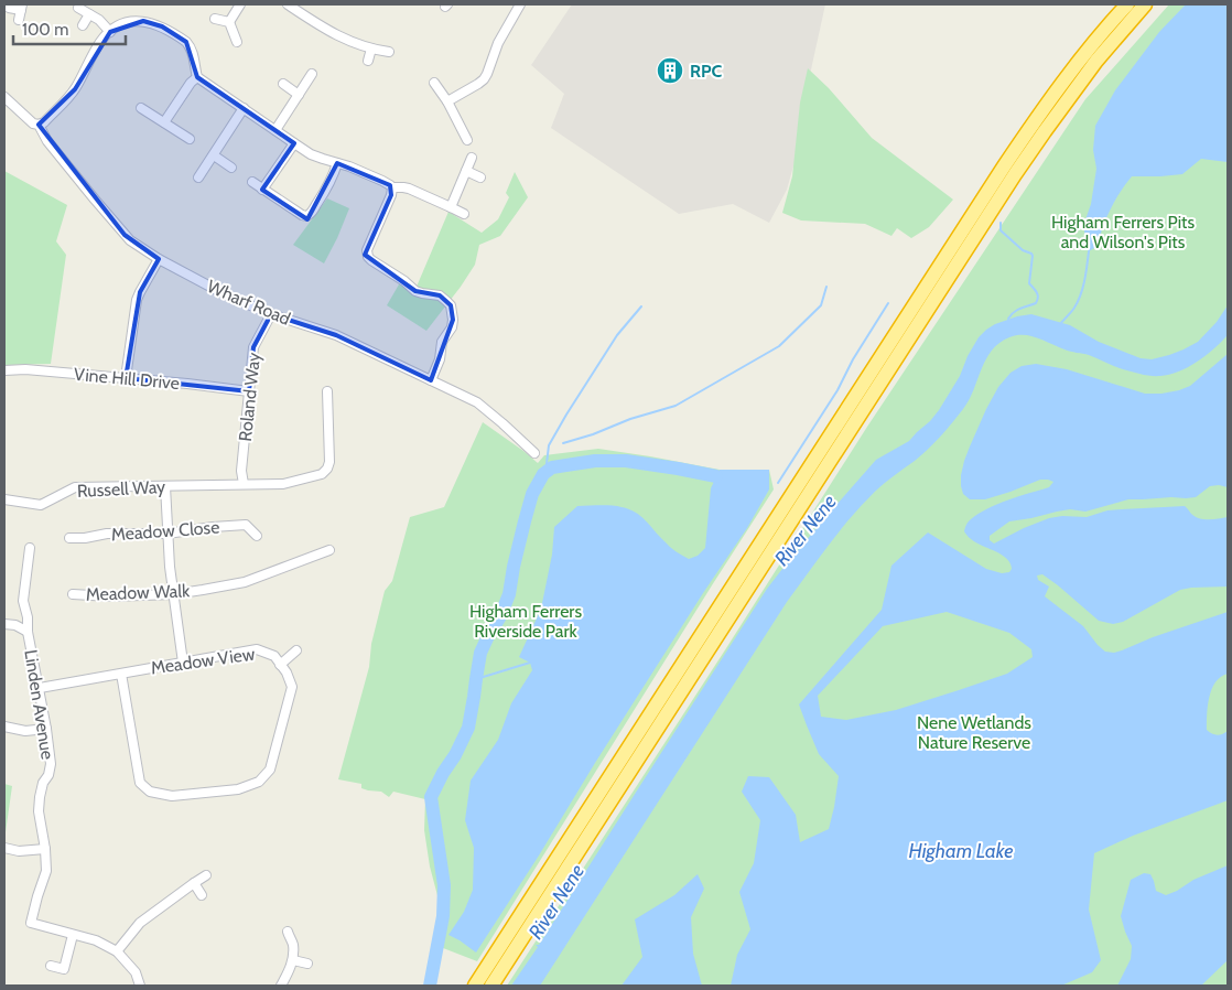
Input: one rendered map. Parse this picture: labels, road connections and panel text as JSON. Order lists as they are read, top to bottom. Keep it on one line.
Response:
{"streets":{"street":["Wharf Road","Vine Hill Drive","Roland Way","Russell Way","Meadow Close","Meadow Walk","Meadow View","Linden Avenue"]},"crossings":[["Wharf Road","Roland Way"],["Vine Hill Drive","Roland Way"],["Roland Way","Russell Way"],["Meadow View","Linden Avenue"]],"water":["River Nene","Higham Lake"],"parks":["Higham Ferrers Pits and Wilson's Pits","Higham Ferrers Riverside Park","Nene Wetlands Nature Reserve"],"places":{"building":["RPC"]},"scale_bar":"100 m"}
